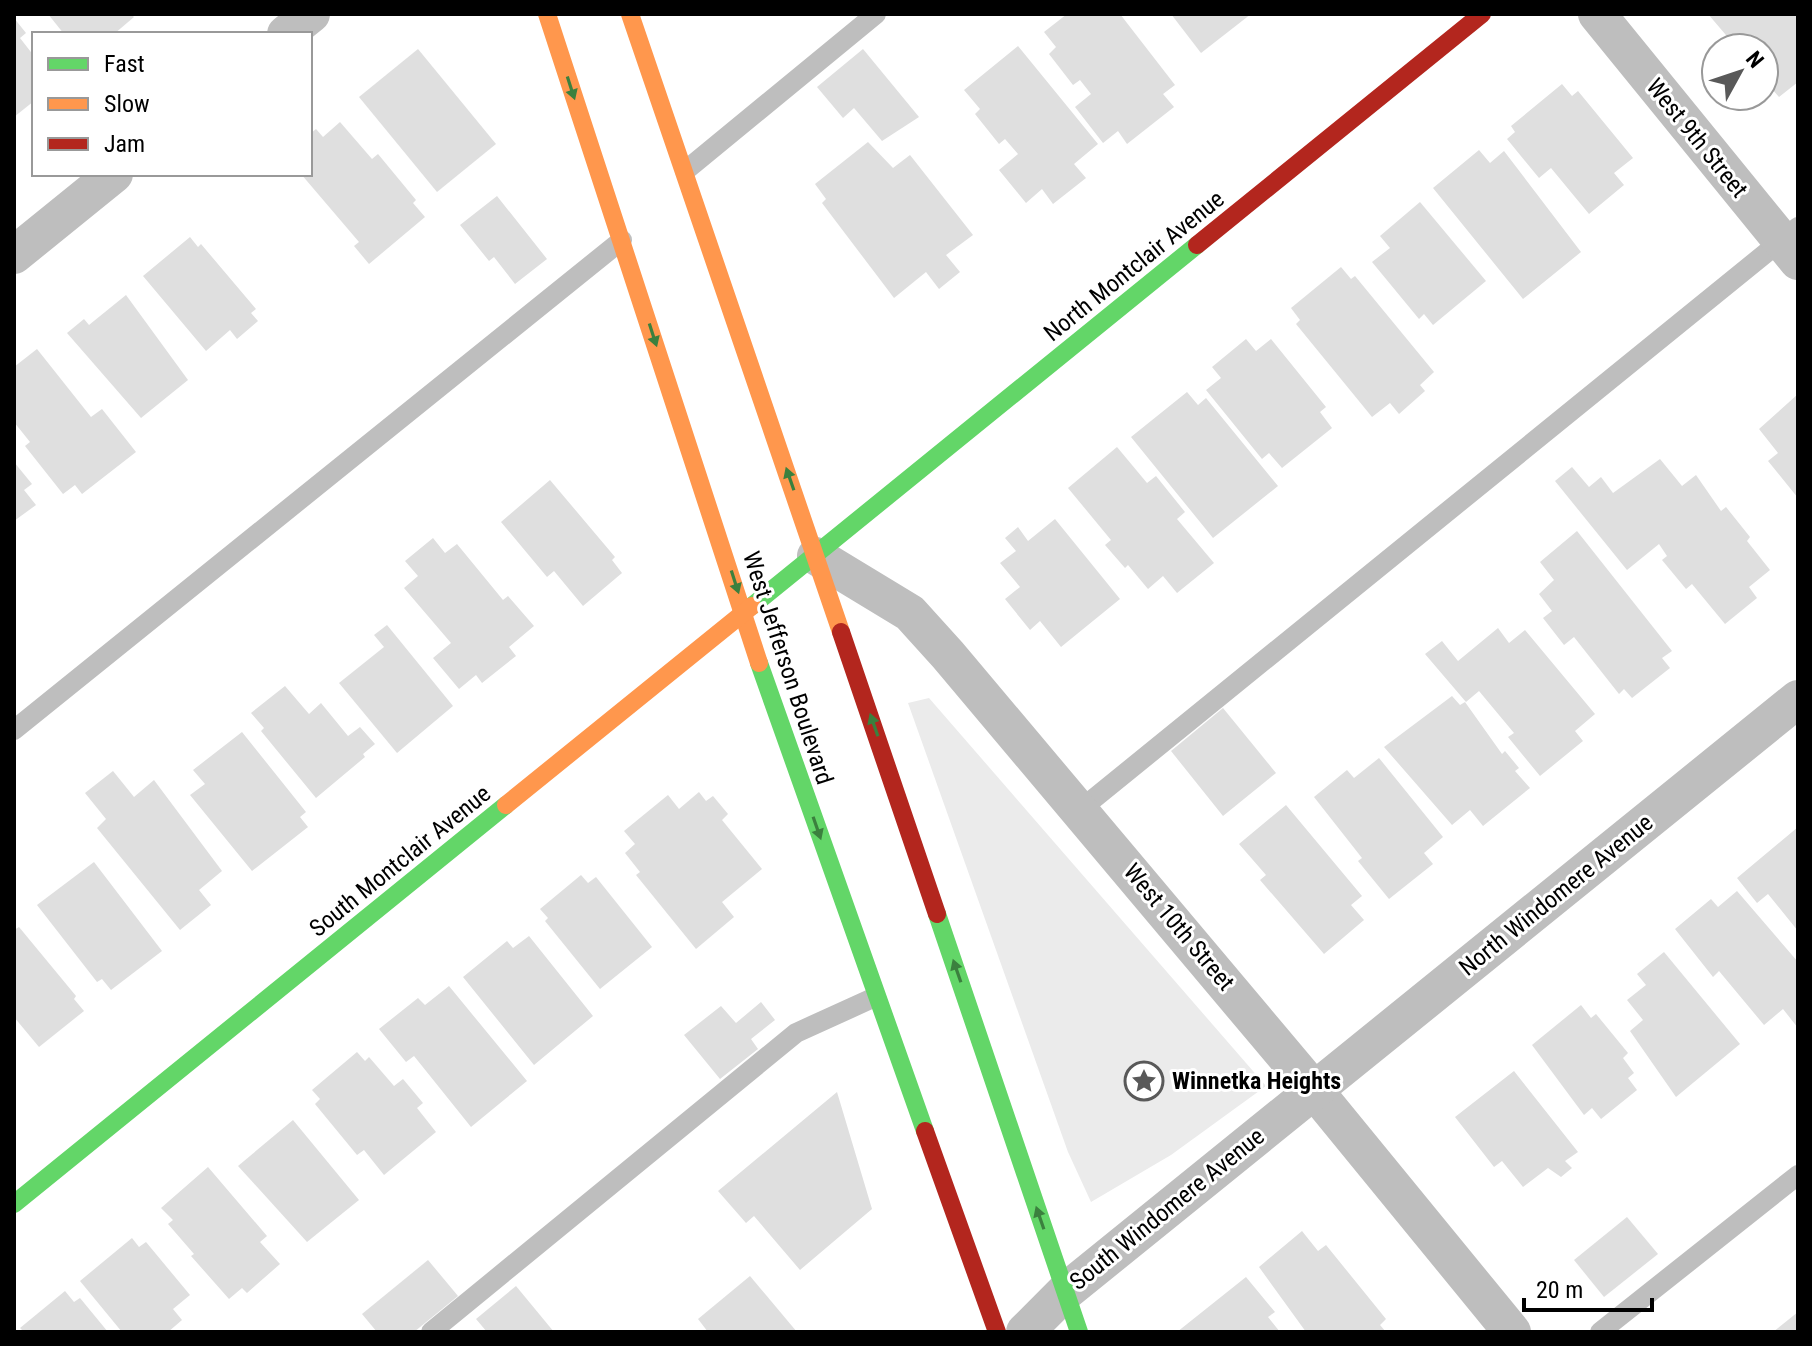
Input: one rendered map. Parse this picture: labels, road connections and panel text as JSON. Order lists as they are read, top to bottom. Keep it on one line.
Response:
{"streets":{"main road":["North Montclair Avenue","West Jefferson Boulevard","South Montclair Avenue"],"street":["West 9th Street","North Windomere Avenue","West 10th Street","South Windomere Avenue"]},"crossings":[["North Montclair Avenue","South Montclair Avenue"],["North Montclair Avenue","West 10th Street"],["West Jefferson Boulevard","South Montclair Avenue"],["South Montclair Avenue","West 10th Street"],["North Windomere Avenue","West 10th Street"],["North Windomere Avenue","South Windomere Avenue"],["West 10th Street","South Windomere Avenue"]],"places":{"place":["Winnetka Heights"]},"legend":["Fast","Slow","Jam"],"scale_bar":"20 m","north":"top right"}
